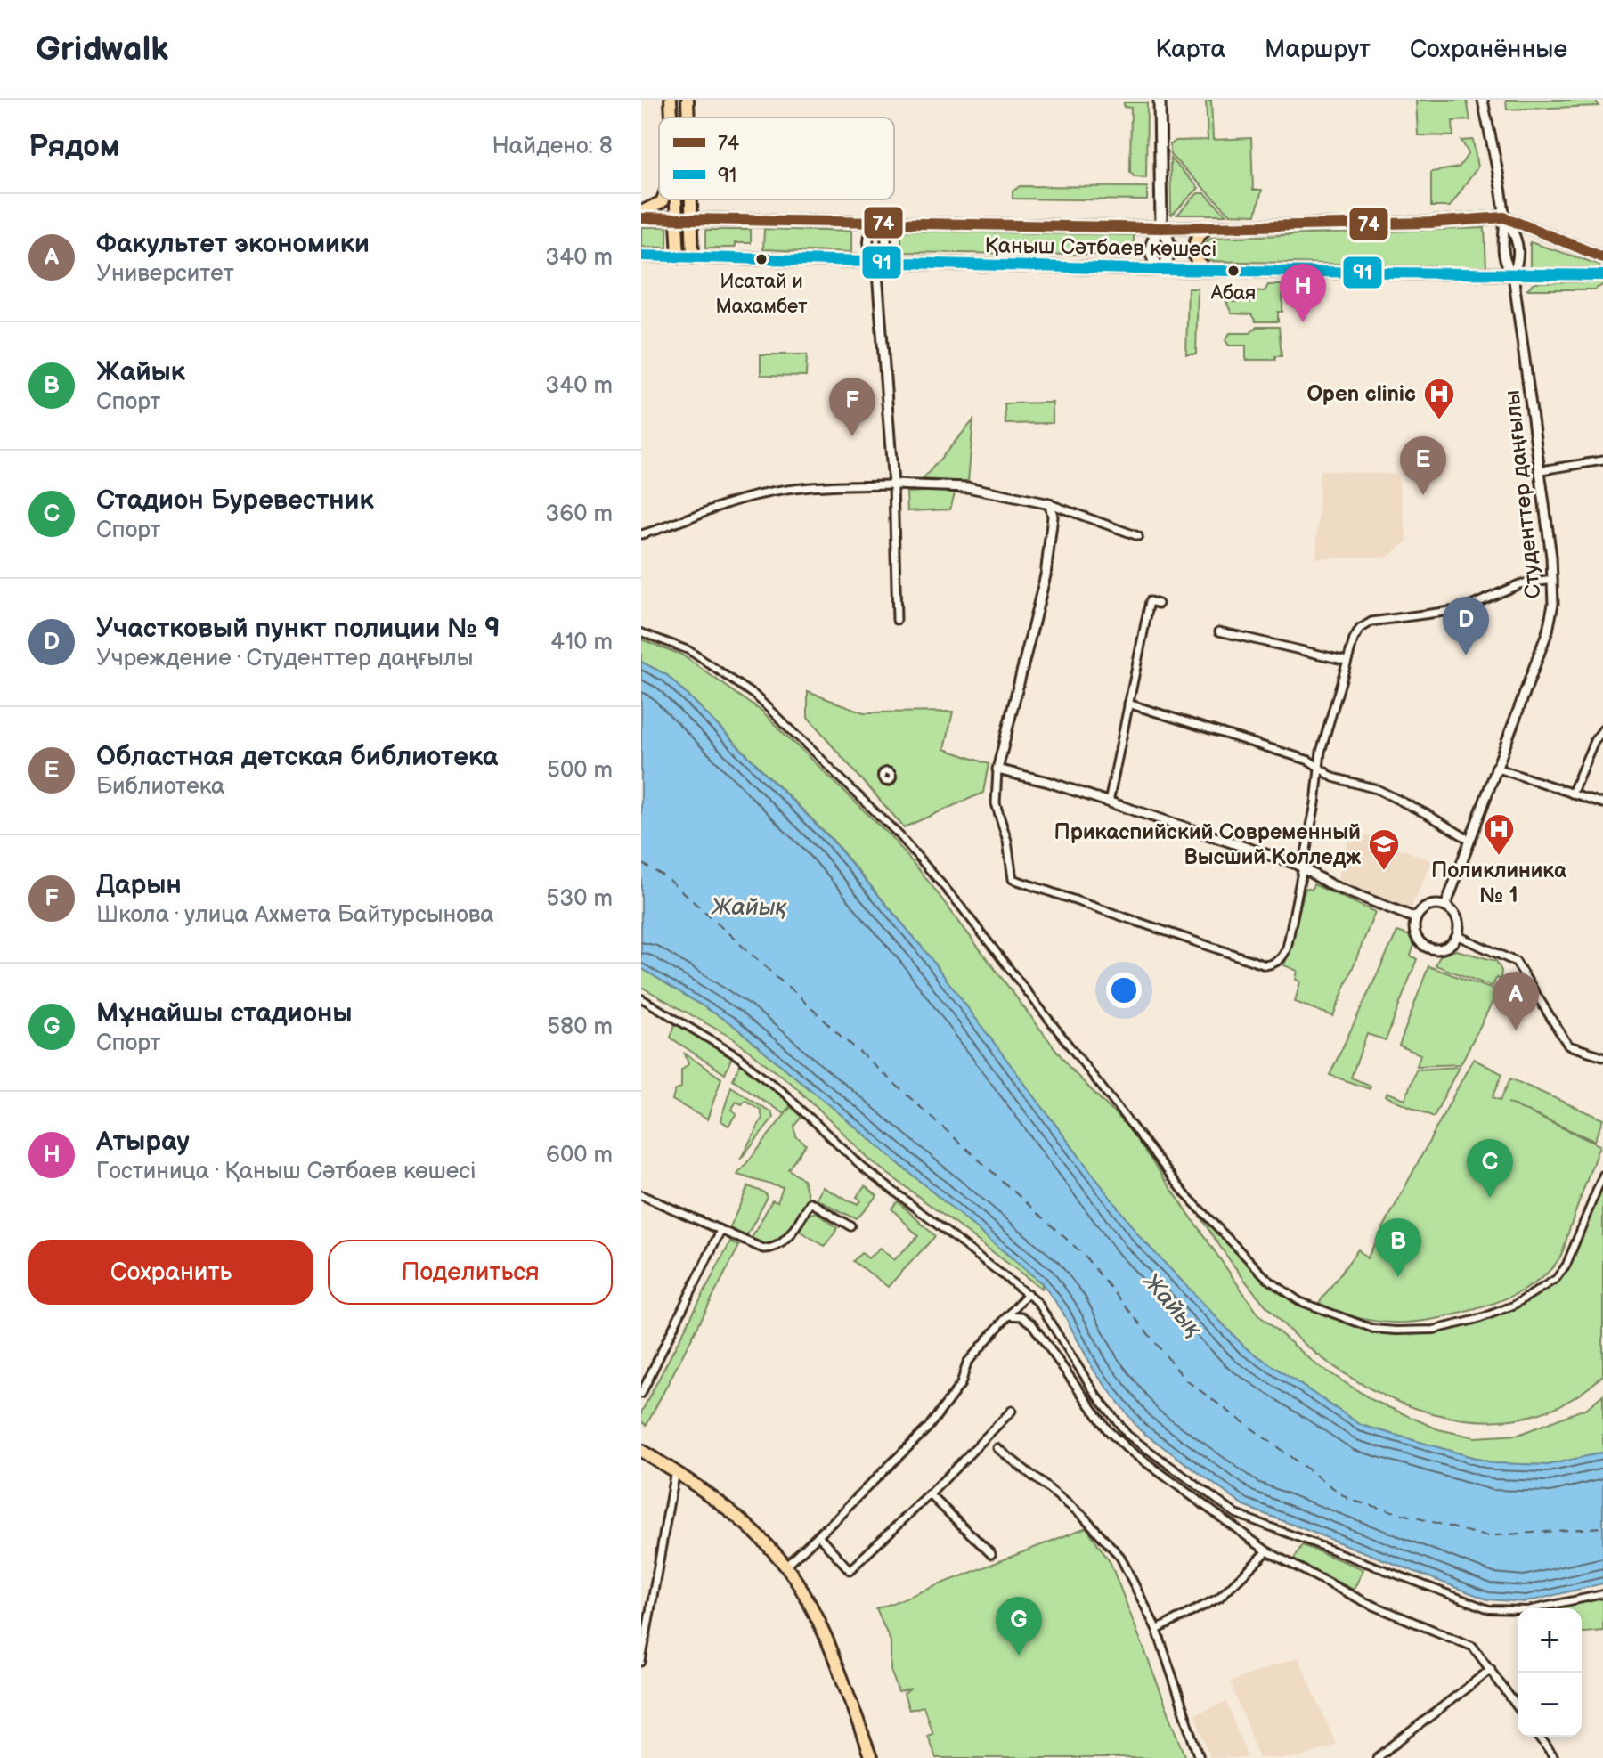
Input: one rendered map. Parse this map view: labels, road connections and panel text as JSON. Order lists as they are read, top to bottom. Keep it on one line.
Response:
{"streets":{"main road":["Қаныш Сәтбаев көшесі"],"street":["Студенттер даңғылы"]},"crossings":[["Қаныш Сәтбаев көшесі","Студенттер даңғылы"]],"water":["Жайық"],"places":{"other":["Исатай и Махамбет","Абая"],"hospital":["Open clinic","Поликлиника № 1"],"school or university":["Прикаспийский Современный Высший Колледж"]},"lines":["transit line 74","transit line 91"],"legend":["74","91"],"page":{"header":"Gridwalk","nav":["Карта","Маршрут","Сохранённые"],"heading":["Рядом","Найдено: 8"],"list":[{"mark":"A","name":"Факультет экономики","note":"Университет","value":"340 m"},{"mark":"B","name":"Жайык","note":"Спорт","value":"340 m"},{"mark":"C","name":"Стадион Буревестник","note":"Спорт","value":"360 m"},{"mark":"D","name":"Участковый пункт полиции № 9","note":"Учреждение · Студенттер даңғылы","value":"410 m"},{"mark":"E","name":"Областная детская библиотека","note":"Библиотека","value":"500 m"},{"mark":"F","name":"Дарын","note":"Школа · улица Ахмета Байтурсынова","value":"530 m"},{"mark":"G","name":"Мұнайшы стадионы","note":"Спорт","value":"580 m"},{"mark":"H","name":"Атырау","note":"Гостиница · Қаныш Сәтбаев көшесі","value":"600 m"}],"pins":["H","F","E","D","A","C","B","G"],"buttons":["Сохранить","Поделиться"],"map_buttons":["+","−"]}}
